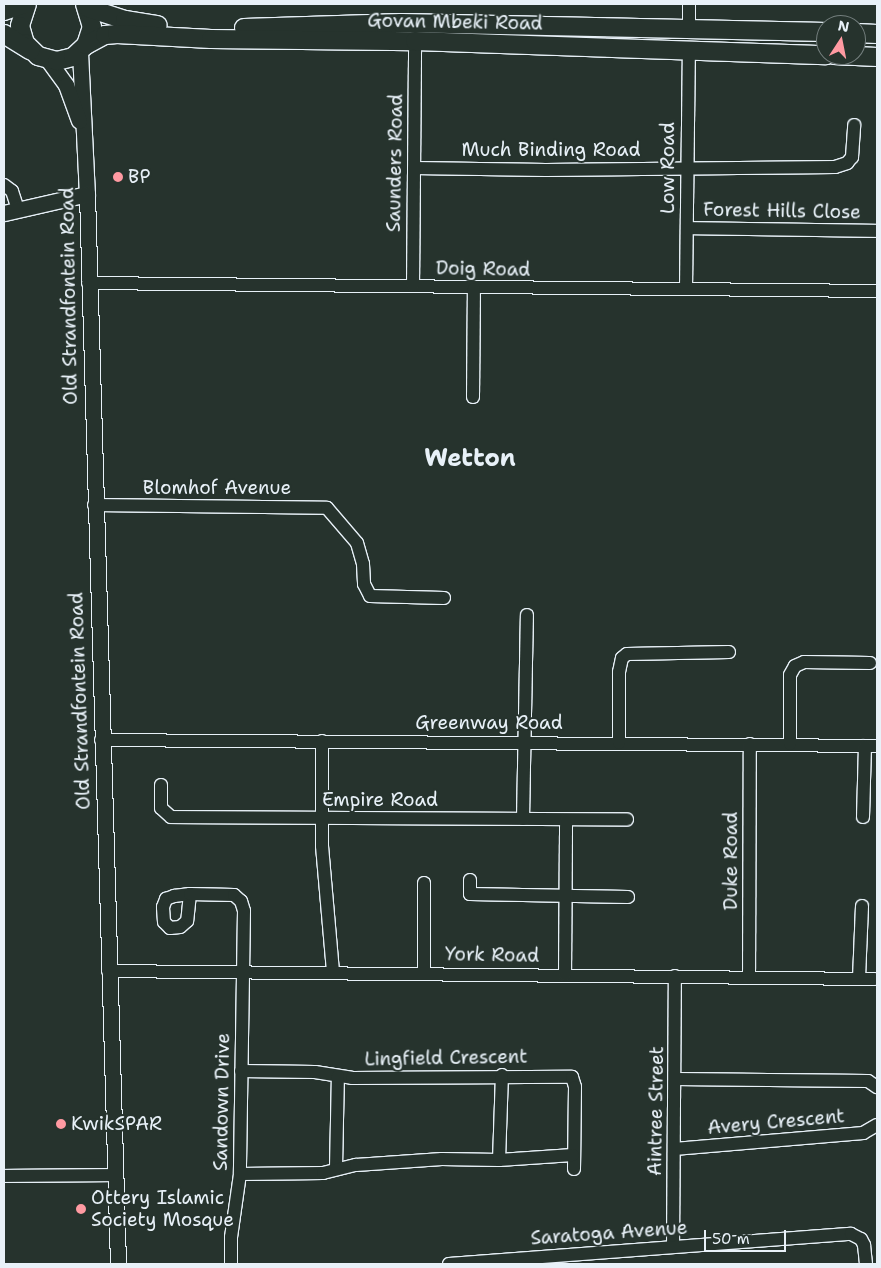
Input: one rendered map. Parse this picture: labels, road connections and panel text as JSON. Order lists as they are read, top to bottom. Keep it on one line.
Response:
{"streets":{"main road":["Govan Mbeki Road"],"street":["Much Binding Road","Saunders Road","Low Road","Forest Hills Close","Doig Road","Old Strandfontein Road","Blomhof Avenue","Greenway Road","Empire Road","Duke Road","York Road","Lingfield Crescent","Sandown Drive","Aintree Street","Avery Crescent","Saratoga Avenue"]},"crossings":[["Govan Mbeki Road","Saunders Road"],["Govan Mbeki Road","Low Road"],["Govan Mbeki Road","Old Strandfontein Road"],["Much Binding Road","Saunders Road"],["Much Binding Road","Low Road"],["Saunders Road","Doig Road"],["Low Road","Forest Hills Close"],["Low Road","Doig Road"],["Doig Road","Old Strandfontein Road"],["Old Strandfontein Road","Blomhof Avenue"],["Old Strandfontein Road","Greenway Road"],["Old Strandfontein Road","York Road"],["Greenway Road","Duke Road"],["Duke Road","York Road"],["York Road","Sandown Drive"],["York Road","Aintree Street"],["Lingfield Crescent","Sandown Drive"],["Aintree Street","Avery Crescent"],["Aintree Street","Saratoga Avenue"]],"districts":["Wetton"],"places":["BP","KwikSPAR","Ottery Islamic Society Mosque"],"scale_bar":"50 m","north":"top"}
